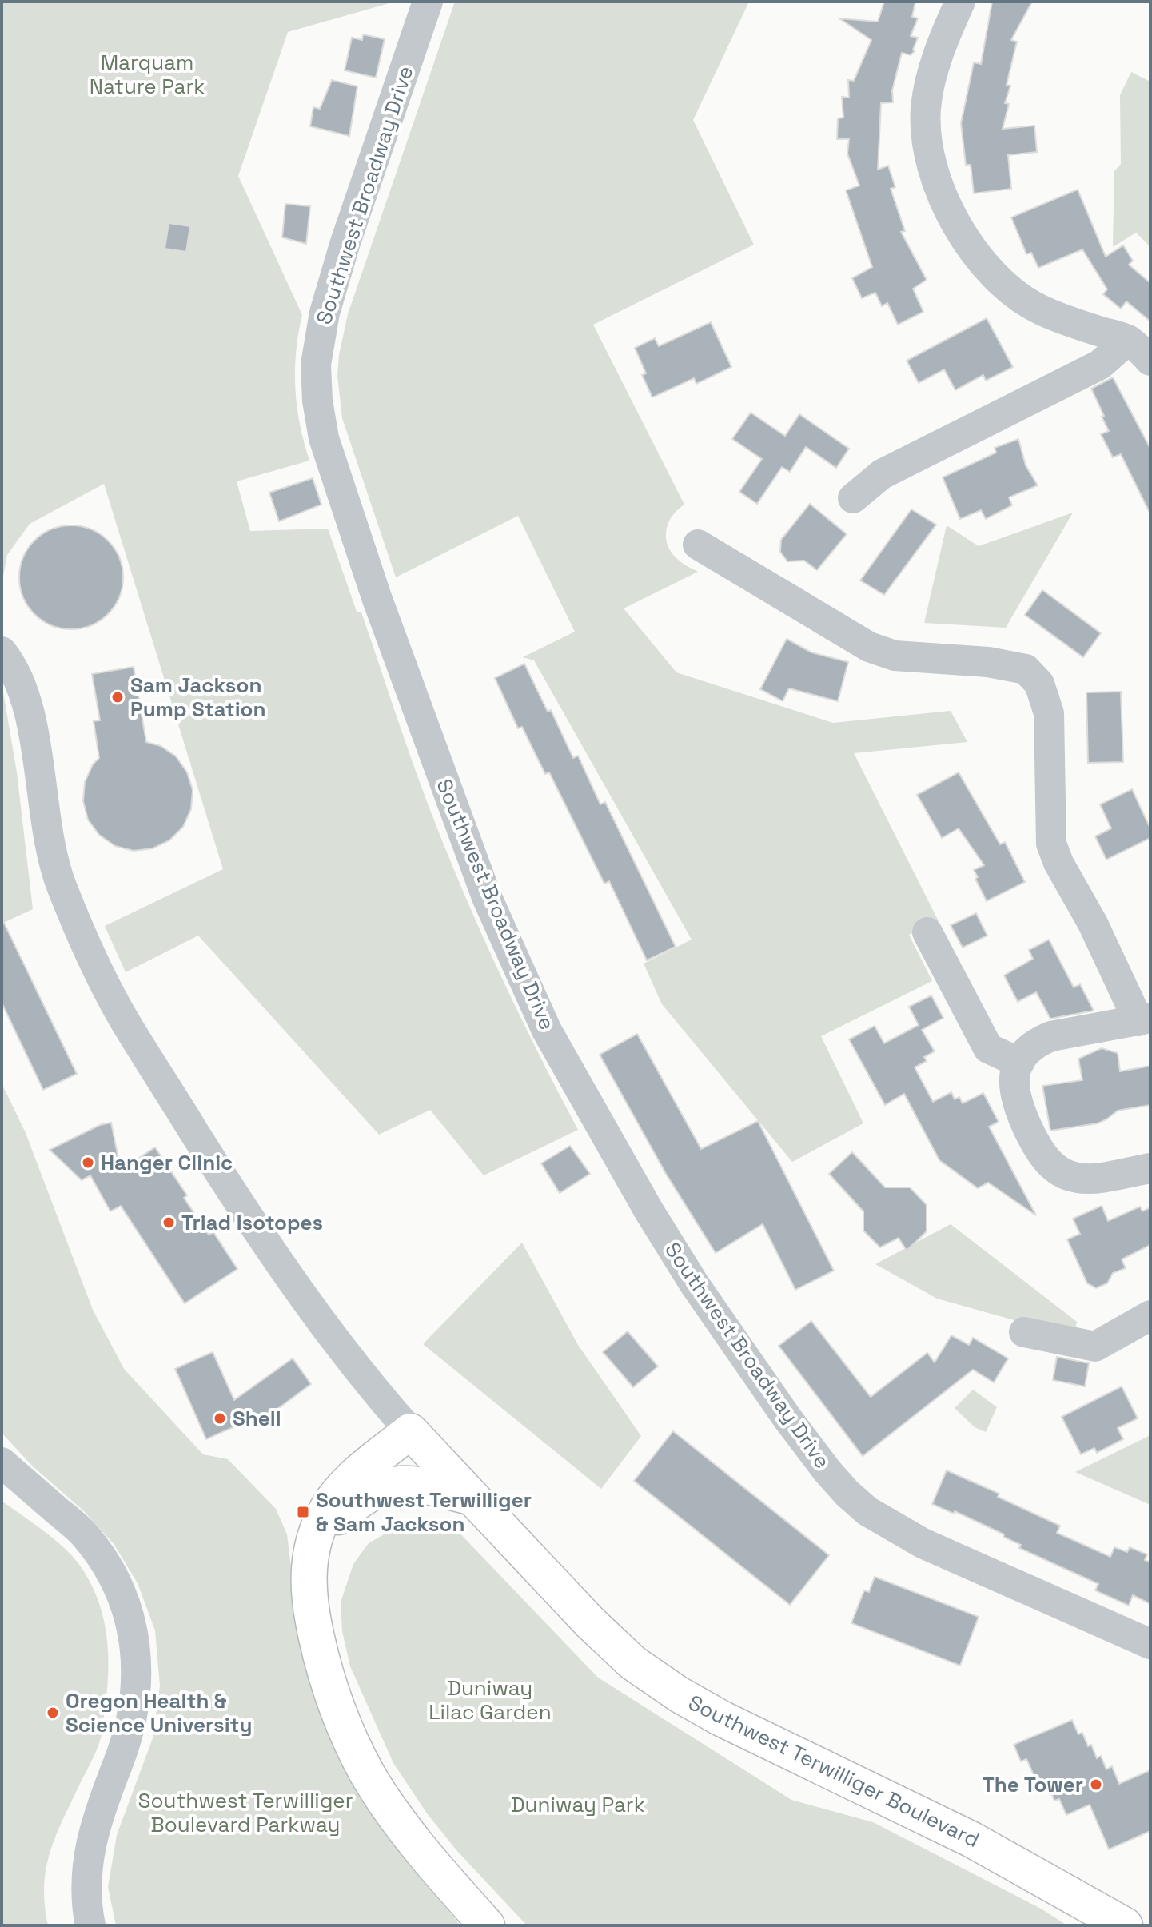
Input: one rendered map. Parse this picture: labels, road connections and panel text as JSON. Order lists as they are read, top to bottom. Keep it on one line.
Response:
{"streets":{"main road":["Southwest Terwilliger Boulevard"],"street":["Southwest Broadway Drive"]},"parks":["Marquam Nature Park","Duniway Lilac Garden","Southwest Terwilliger Boulevard Parkway","Duniway Park"],"places":{"other":["Sam Jackson Pump Station","Hanger Clinic","Triad Isotopes","Shell","Oregon Health & Science University","The Tower"],"transit":["Southwest Terwilliger & Sam Jackson"]}}
